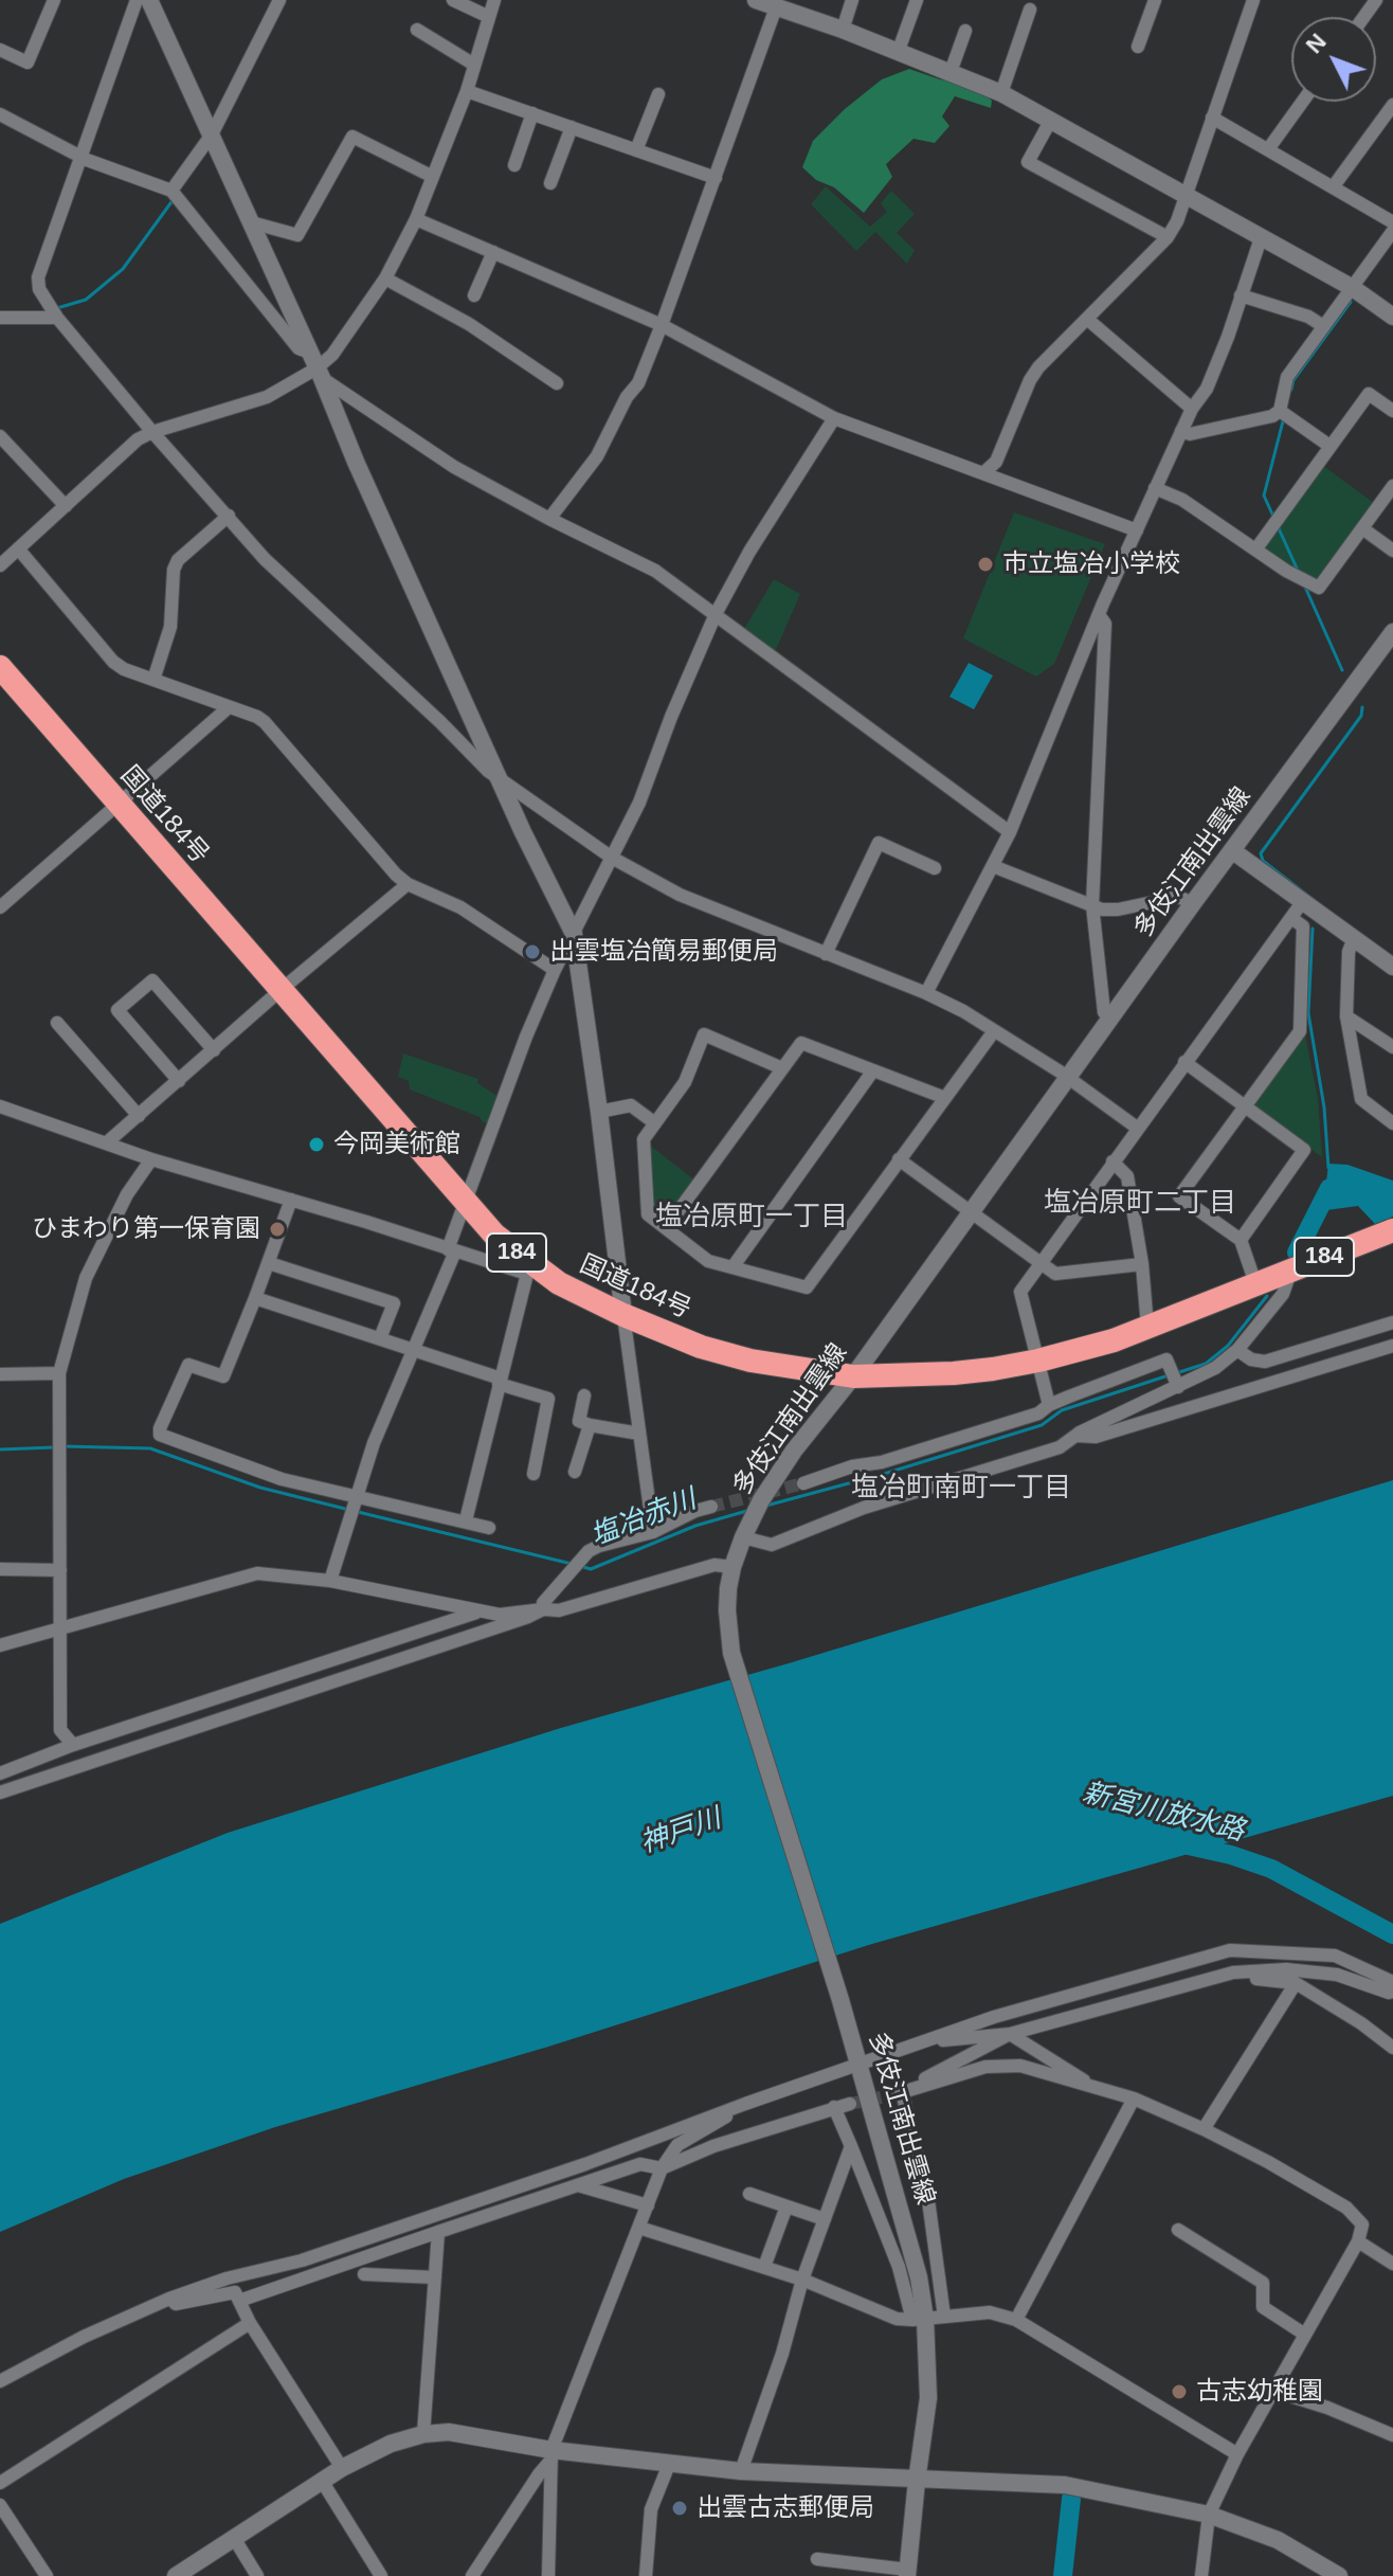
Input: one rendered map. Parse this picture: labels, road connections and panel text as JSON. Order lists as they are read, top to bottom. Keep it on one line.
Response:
{"streets":{"highway":["国道184号","184"],"street":["多伎江南出雲線"]},"crossings":[["国道184号","多伎江南出雲線"]],"districts":["塩冶原町二丁目","塩冶原町一丁目","塩冶町南町一丁目"],"water":["塩冶赤川","新宮川放水路","神戸川"],"places":["市立塩冶小学校","出雲塩冶簡易郵便局","今岡美術館","ひまわり第一保育園","古志幼稚園","出雲古志郵便局"],"north":"top left"}
